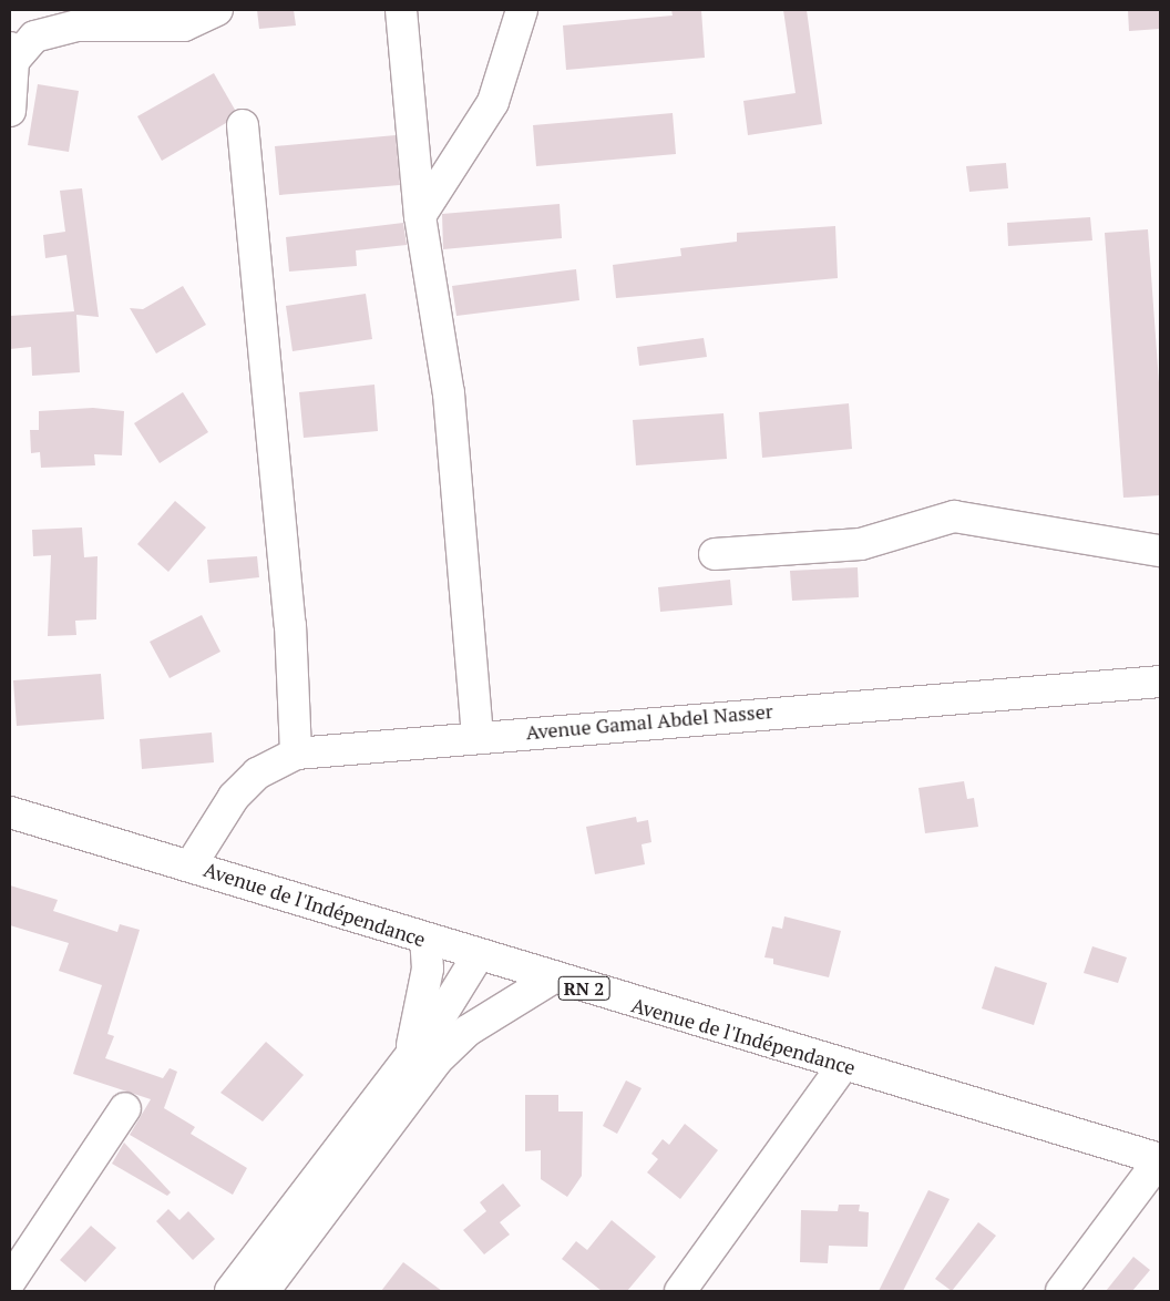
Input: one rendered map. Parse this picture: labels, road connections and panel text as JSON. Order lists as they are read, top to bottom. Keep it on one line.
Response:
{"streets":{"street":["Avenue Gamal Abdel Nasser","Avenue de l'Indépendance","RN 2"]},"crossings":[["Avenue Gamal Abdel Nasser","Avenue de l'Indépendance"]]}
